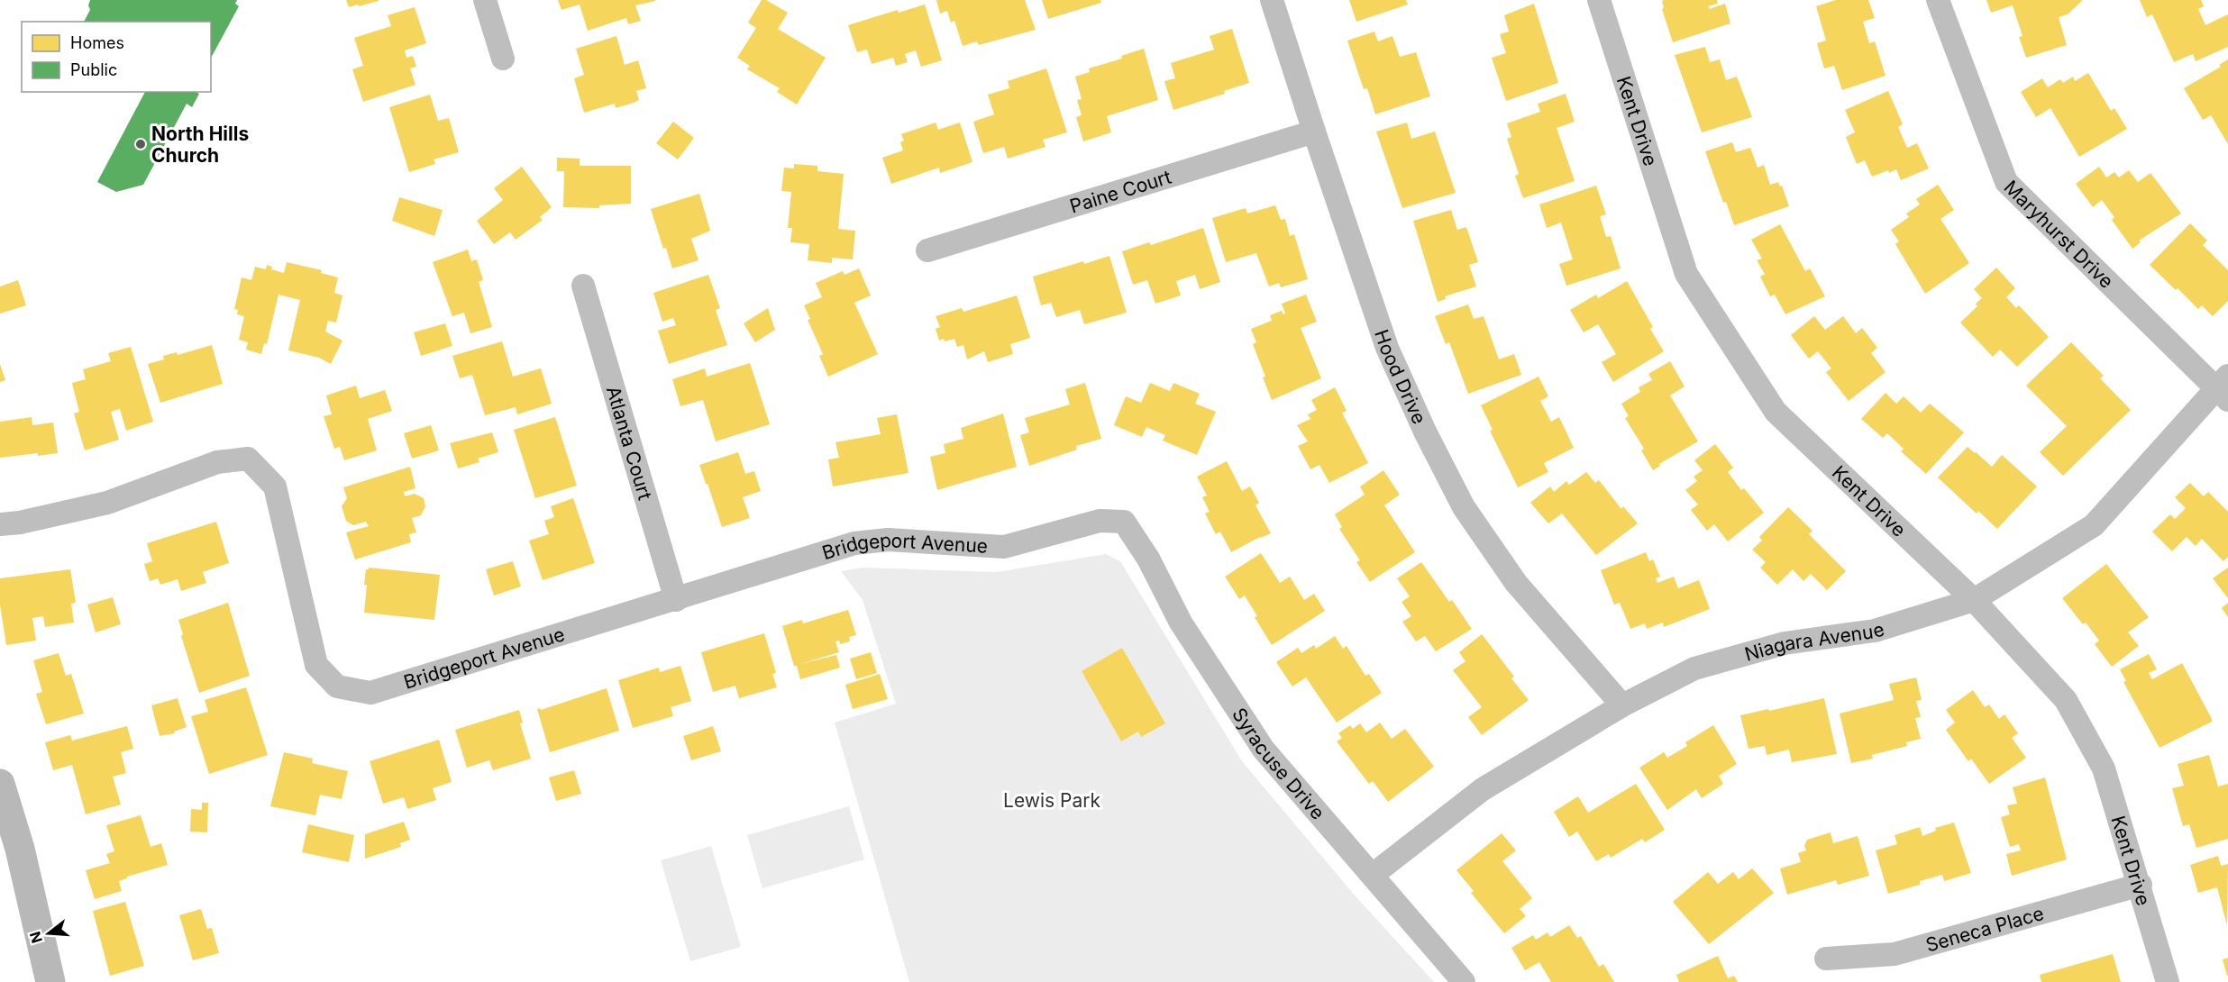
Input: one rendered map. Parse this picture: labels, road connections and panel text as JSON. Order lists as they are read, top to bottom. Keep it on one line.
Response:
{"streets":{"street":["Kent Drive","Paine Court","Maryhurst Drive","Hood Drive","Atlanta Court","Bridgeport Avenue","Niagara Avenue","Syracuse Drive","Seneca Place"]},"crossings":[["Kent Drive","Niagara Avenue"],["Kent Drive","Seneca Place"],["Paine Court","Hood Drive"],["Maryhurst Drive","Niagara Avenue"],["Hood Drive","Niagara Avenue"],["Atlanta Court","Bridgeport Avenue"],["Bridgeport Avenue","Syracuse Drive"],["Niagara Avenue","Syracuse Drive"]],"parks":["Lewis Park"],"places":["North Hills Church"],"legend":["Homes","Public"],"north":"left"}
